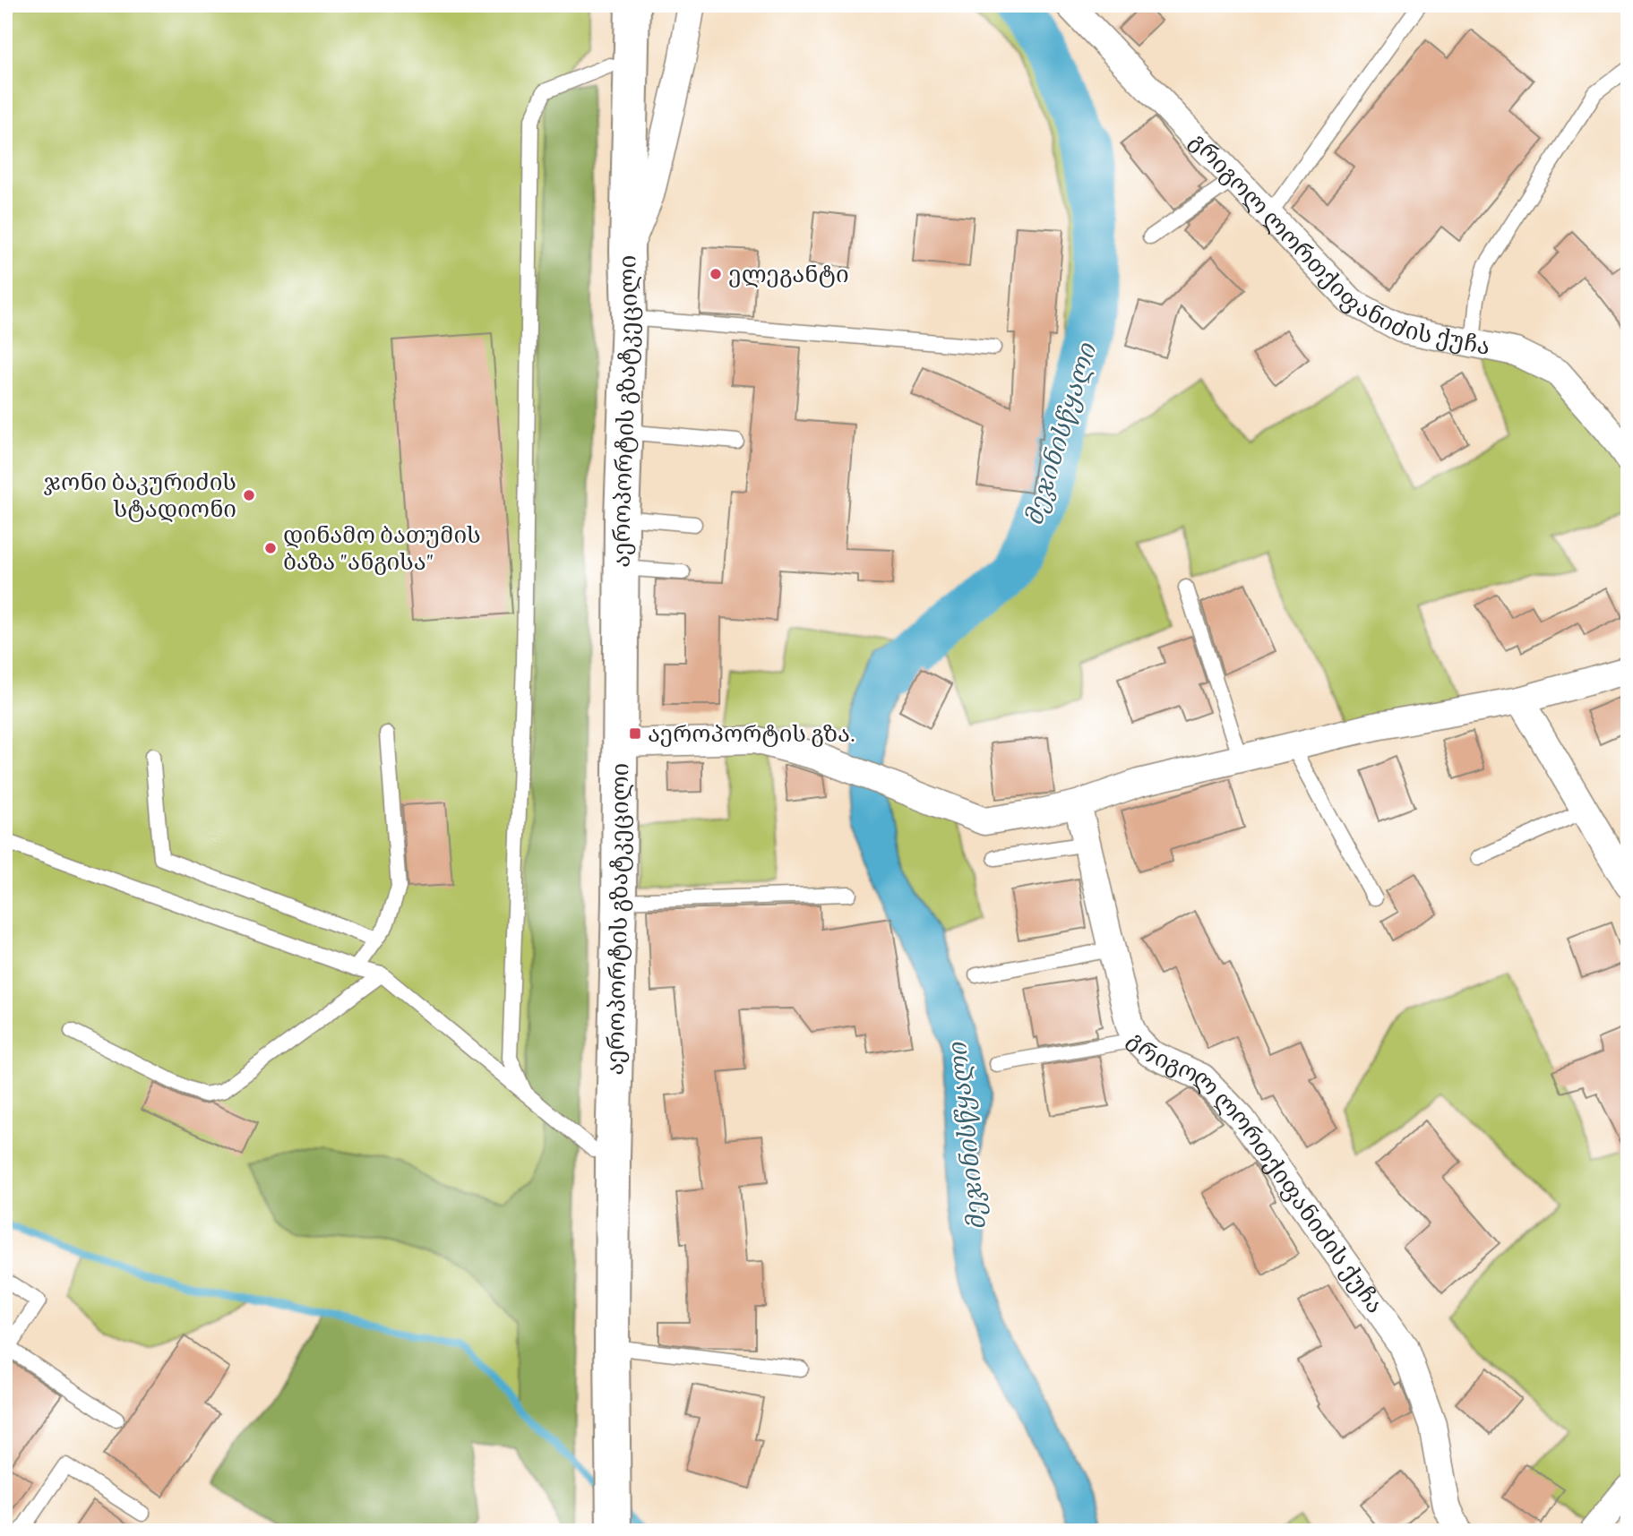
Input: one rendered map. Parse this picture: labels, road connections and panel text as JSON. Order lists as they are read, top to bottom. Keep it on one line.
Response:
{"streets":{"highway":["აეროპორტის გზატკეცილი"],"street":["გრიგოლ ლორთქიფანიძის ქუჩა"]},"water":["მეჯინისწყალი"],"places":{"other":["ელეგანტი","ჯონი ბაკურიძის სტადიონი","დინამო ბათუმის ბაზა \"ანგისა\""],"transit":["აეროპორტის გზა."]}}
